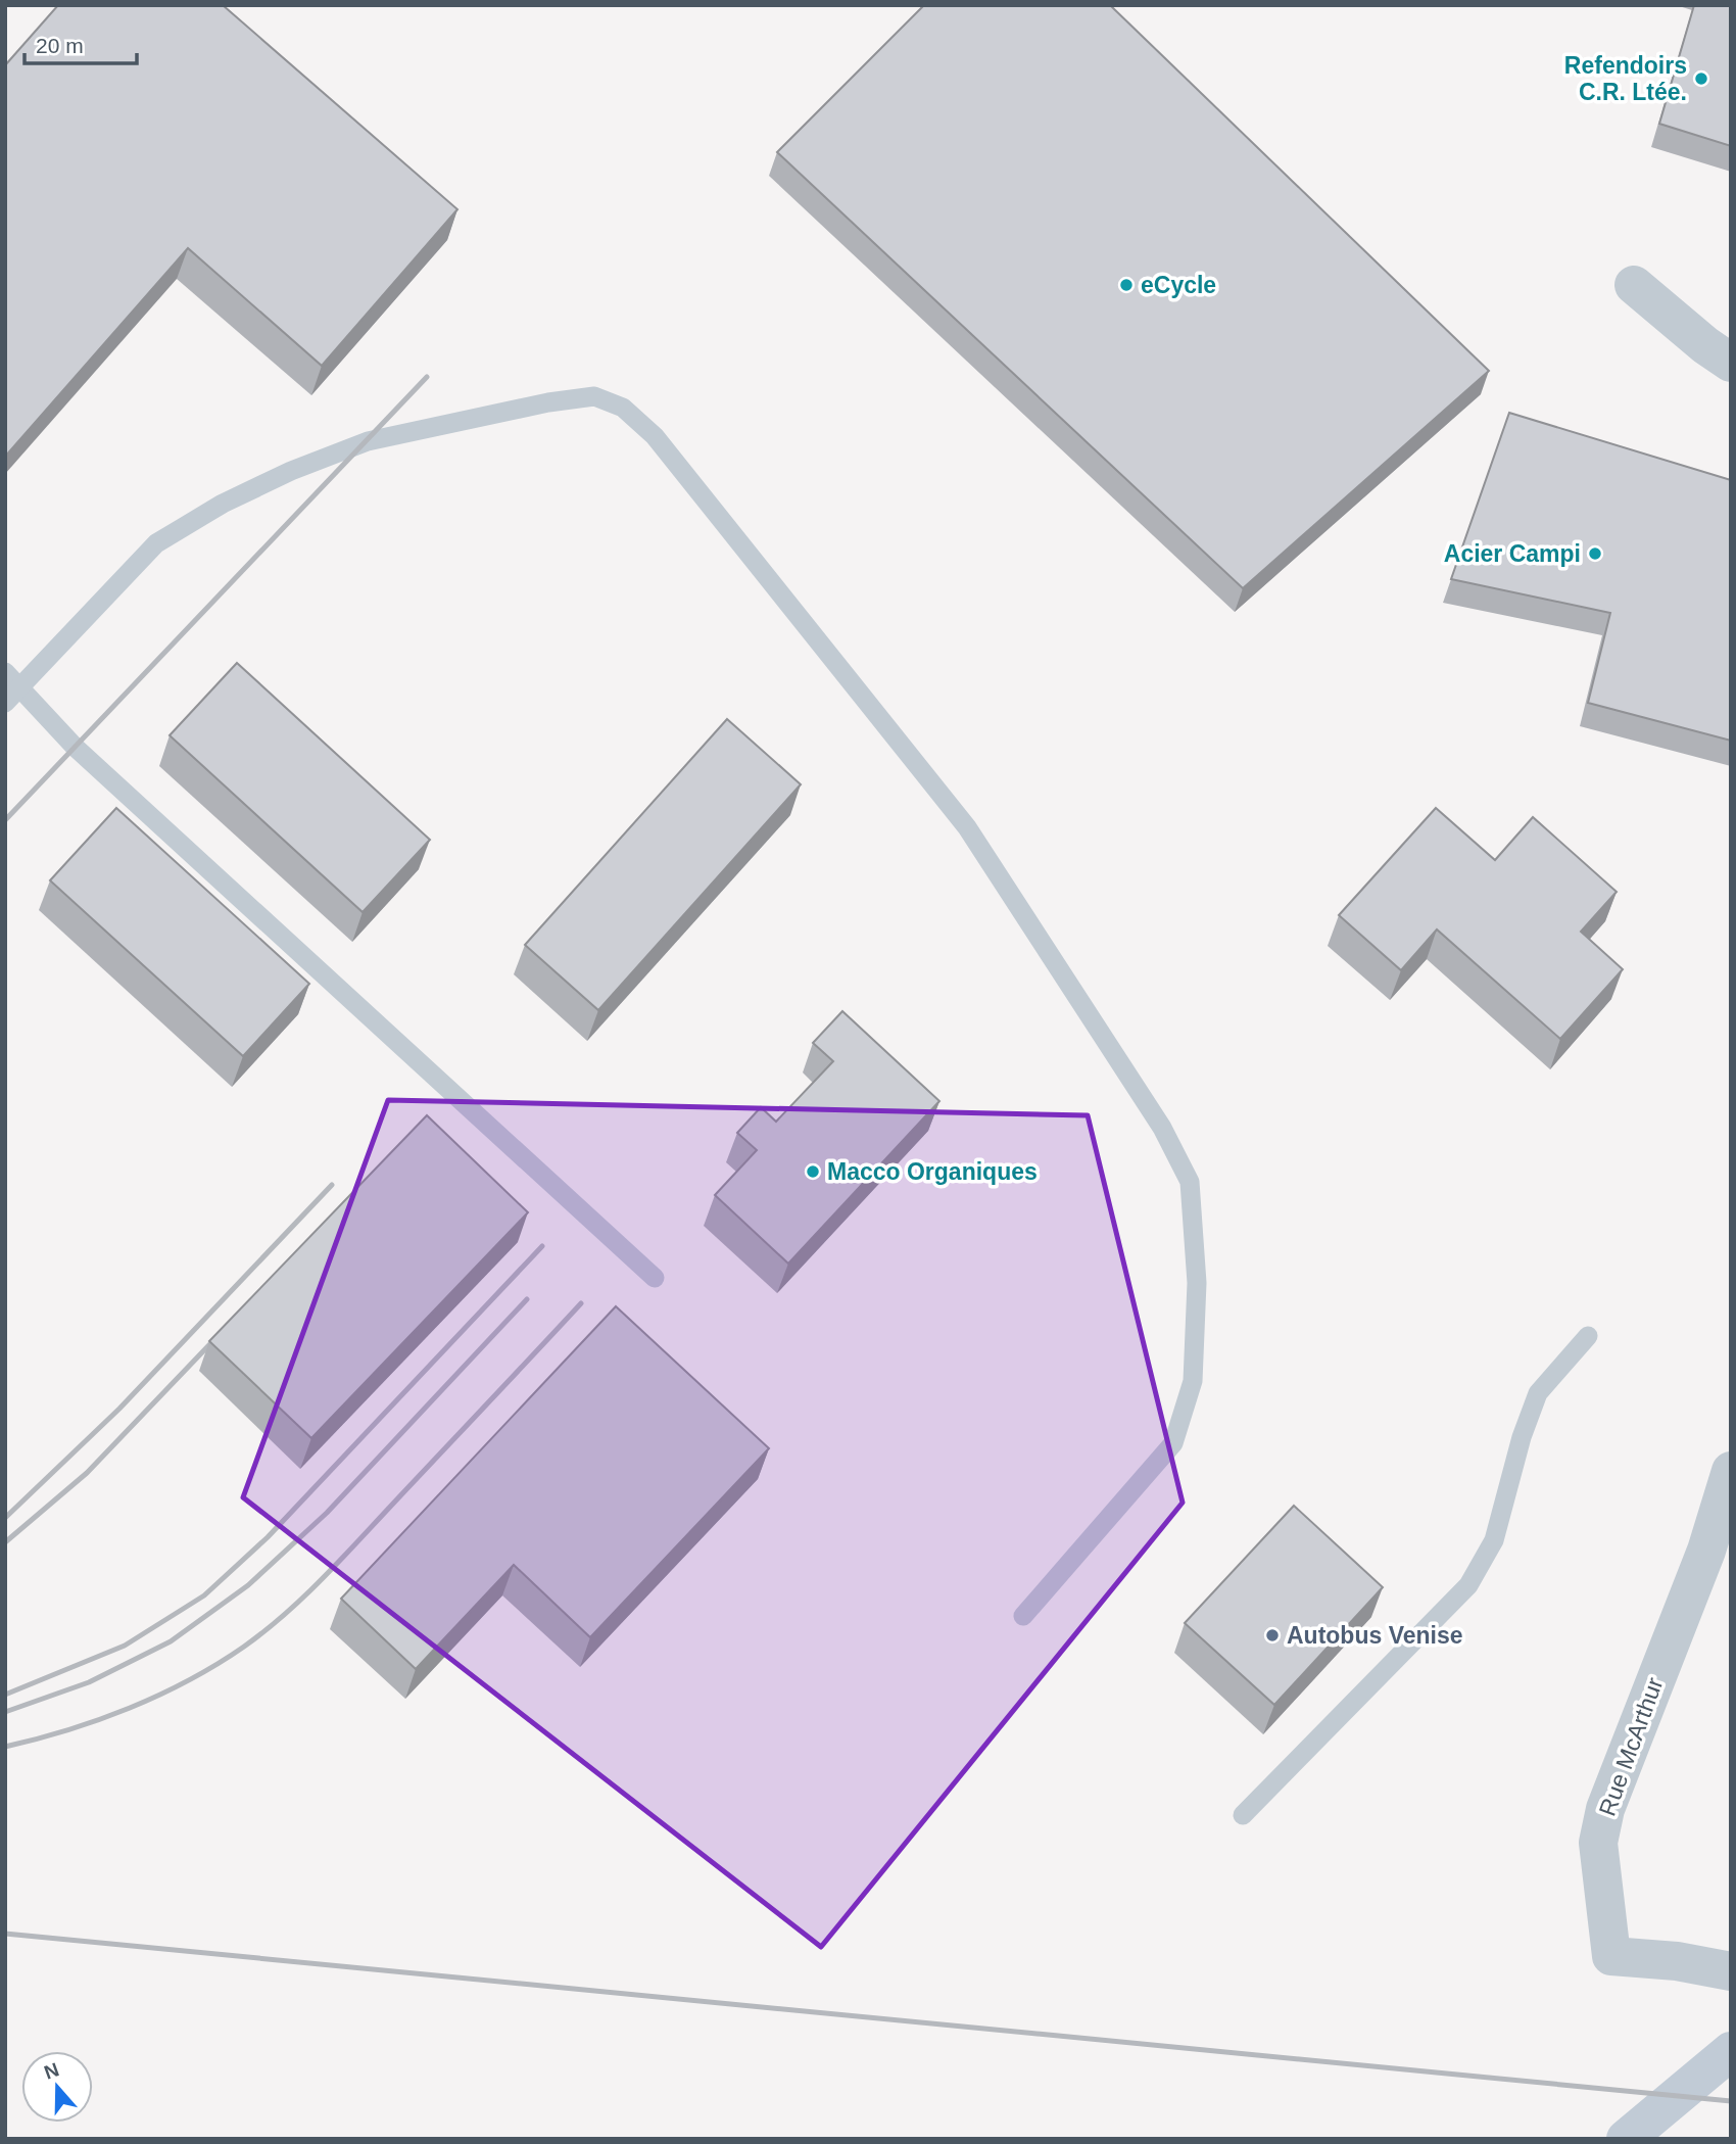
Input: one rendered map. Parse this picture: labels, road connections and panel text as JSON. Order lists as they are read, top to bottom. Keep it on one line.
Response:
{"streets":{"street":["Rue McArthur"]},"places":["Refendoirs C.R. Ltée.","eCycle","Acier Campi","Macco Organiques","Autobus Venise"],"scale_bar":"20 m","north":"top"}
